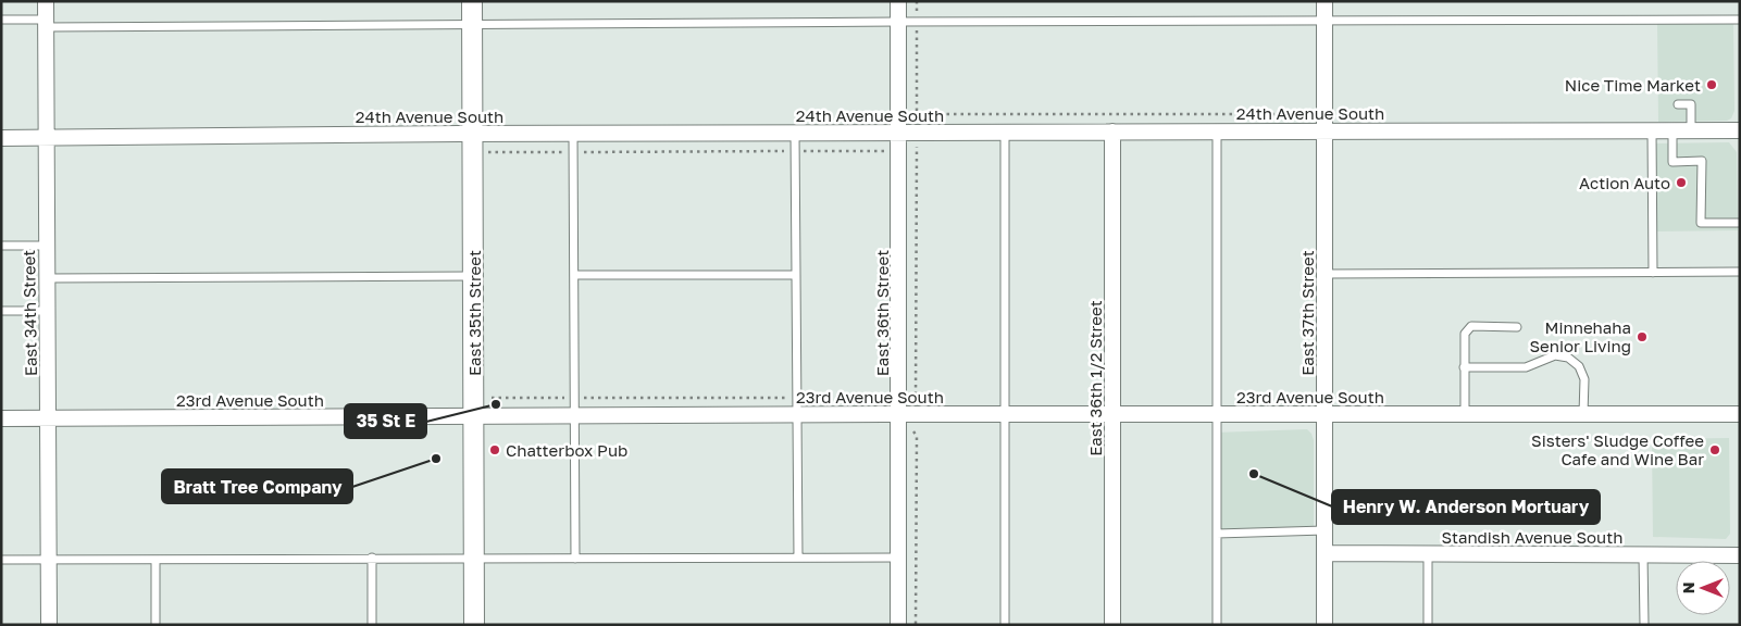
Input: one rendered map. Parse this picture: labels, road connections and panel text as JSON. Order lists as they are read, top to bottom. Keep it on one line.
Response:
{"streets":{"street":["24th Avenue South","East 34th Street","East 35th Street","East 36th Street","East 37th Street","East 36th 1/2 Street","23rd Avenue South","Standish Avenue South"]},"crossings":[["24th Avenue South","East 34th Street"],["24th Avenue South","East 35th Street"],["24th Avenue South","East 36th Street"],["24th Avenue South","East 37th Street"],["24th Avenue South","East 36th 1/2 Street"],["East 34th Street","23rd Avenue South"],["East 35th Street","23rd Avenue South"],["East 36th Street","23rd Avenue South"],["East 37th Street","23rd Avenue South"],["East 37th Street","Standish Avenue South"],["East 36th 1/2 Street","23rd Avenue South"]],"places":["Nice Time Market","Action Auto","Minnehaha Senior Living","35 St E","Chatterbox Pub","Sisters' Sludge Coffee Cafe and Wine Bar","Bratt Tree Company","Henry W. Anderson Mortuary"],"north":"left"}
